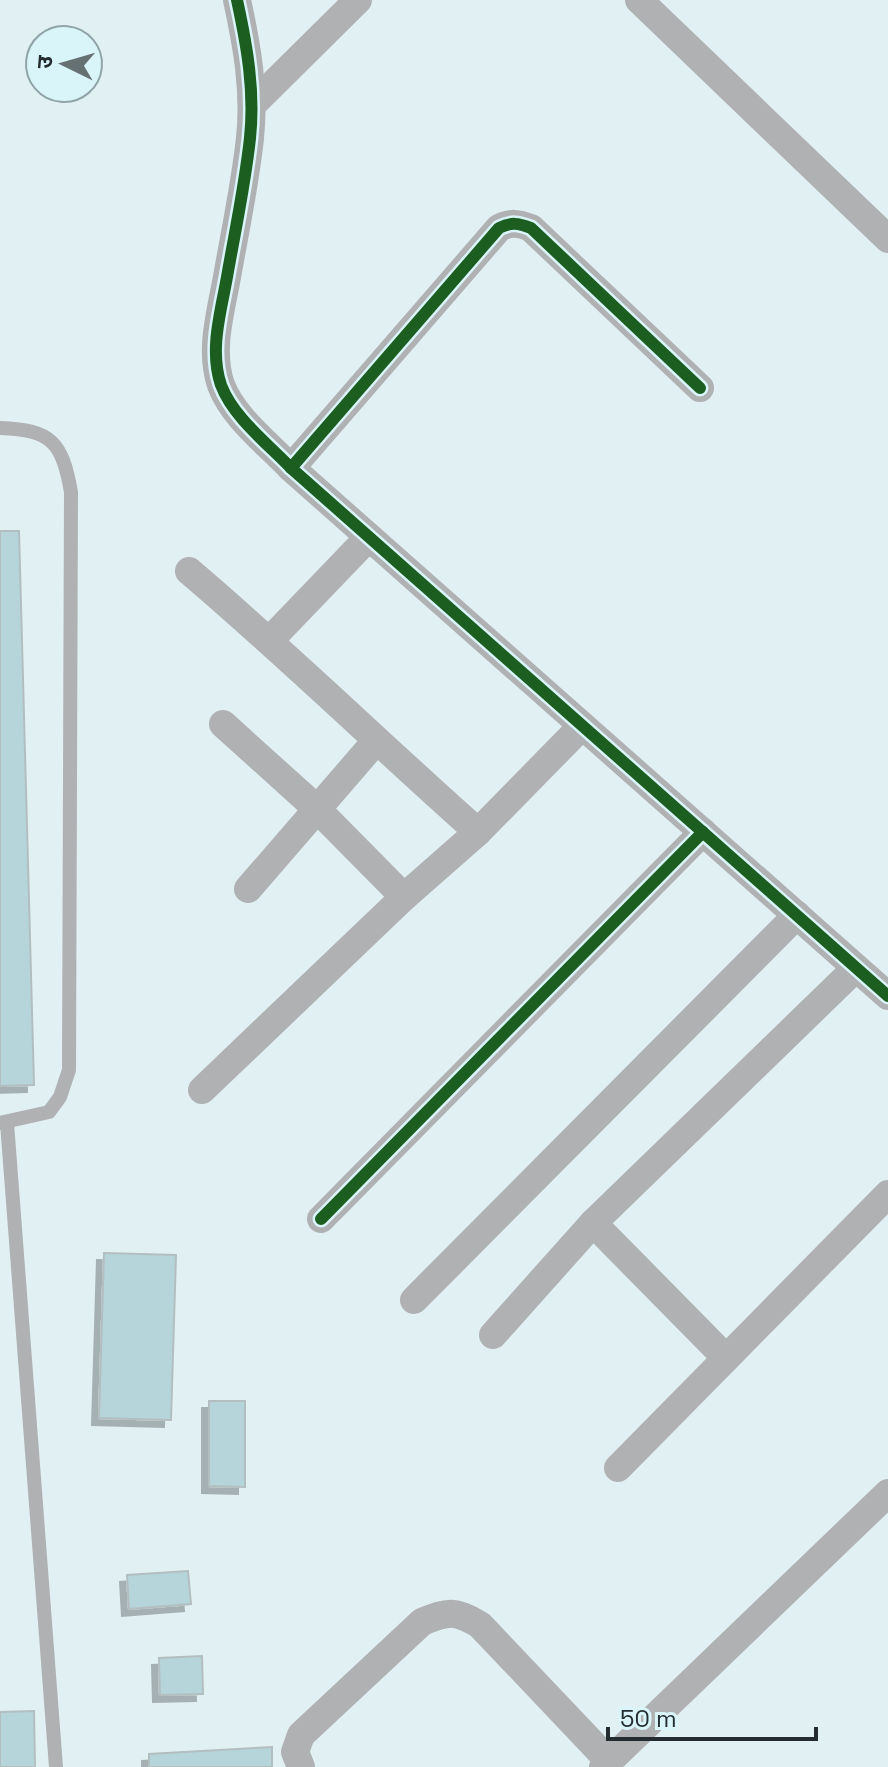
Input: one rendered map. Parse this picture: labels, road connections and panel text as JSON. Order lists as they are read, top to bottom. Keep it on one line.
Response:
{"scale_bar":"50 m","north":"left"}
